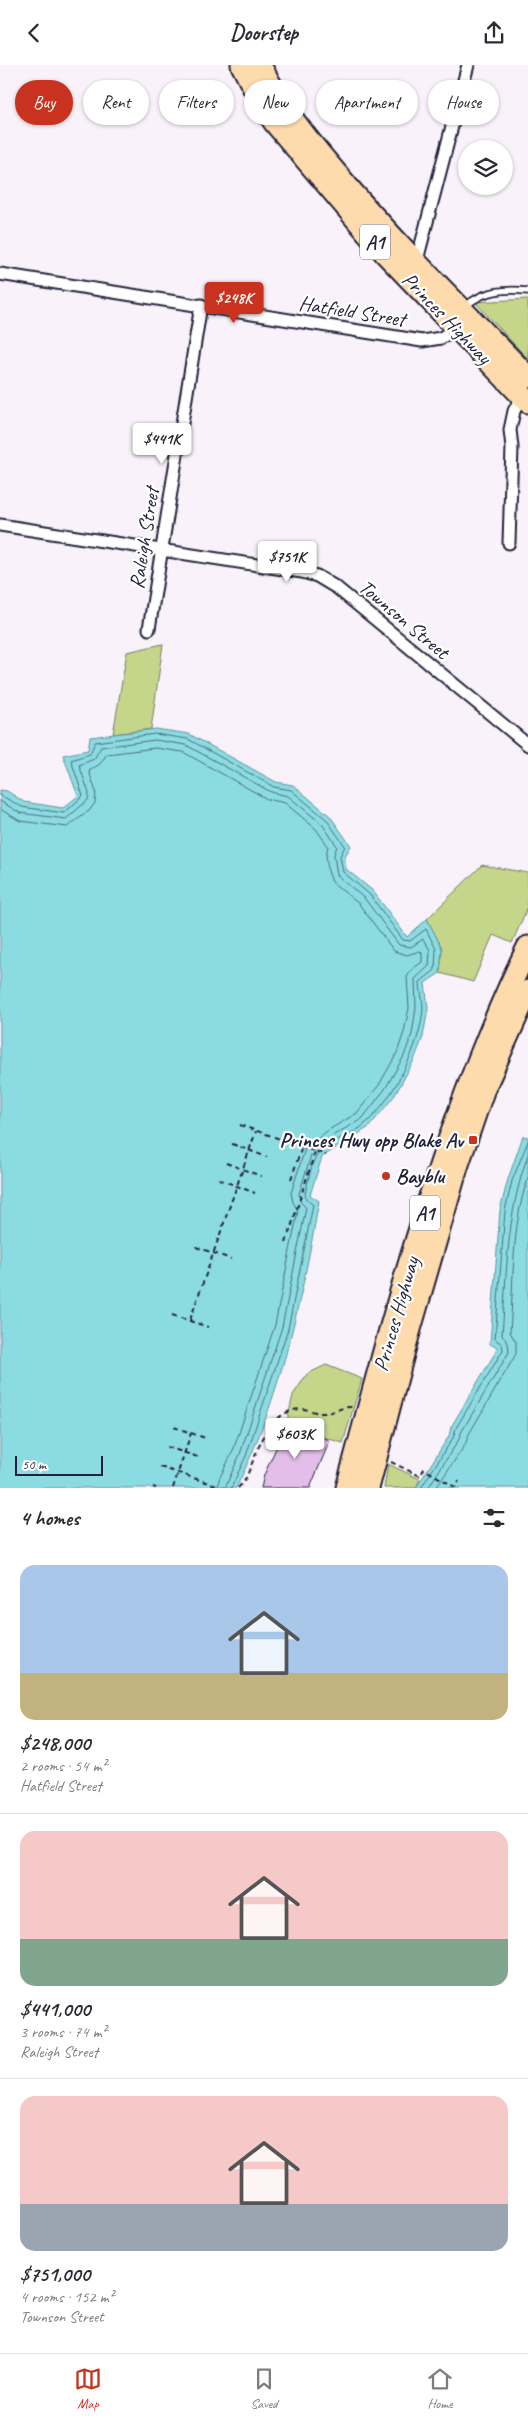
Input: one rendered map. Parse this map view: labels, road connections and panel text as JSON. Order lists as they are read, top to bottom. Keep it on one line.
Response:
{"streets":{"highway":["A1","Princes Highway"],"street":["Hatfield Street","Raleigh Street","Townson Street"]},"crossings":[["Hatfield Street","Princes Highway"],["Hatfield Street","Raleigh Street"],["Raleigh Street","Townson Street"]],"places":{"transit":["Princes Hwy opp Blake Av"],"other":["Bayblu"]},"scale_bar":"50 m","page":{"header":"Doorstep","chip":["Buy","Rent","Filters","New","Apartment","House"],"price":["$248K","$441K","$751K","$603K"],"scale":"50 m","heading":"4 homes","list":[{"name":"$248,000","note":"2 rooms · 54 m² · Hatfield Street"},{"name":"$441,000","note":"3 rooms · 74 m² · Raleigh Street"},{"name":"$751,000","note":"4 rooms · 152 m² · Townson Street"}],"tabs":["Map","Saved","Home"]}}
